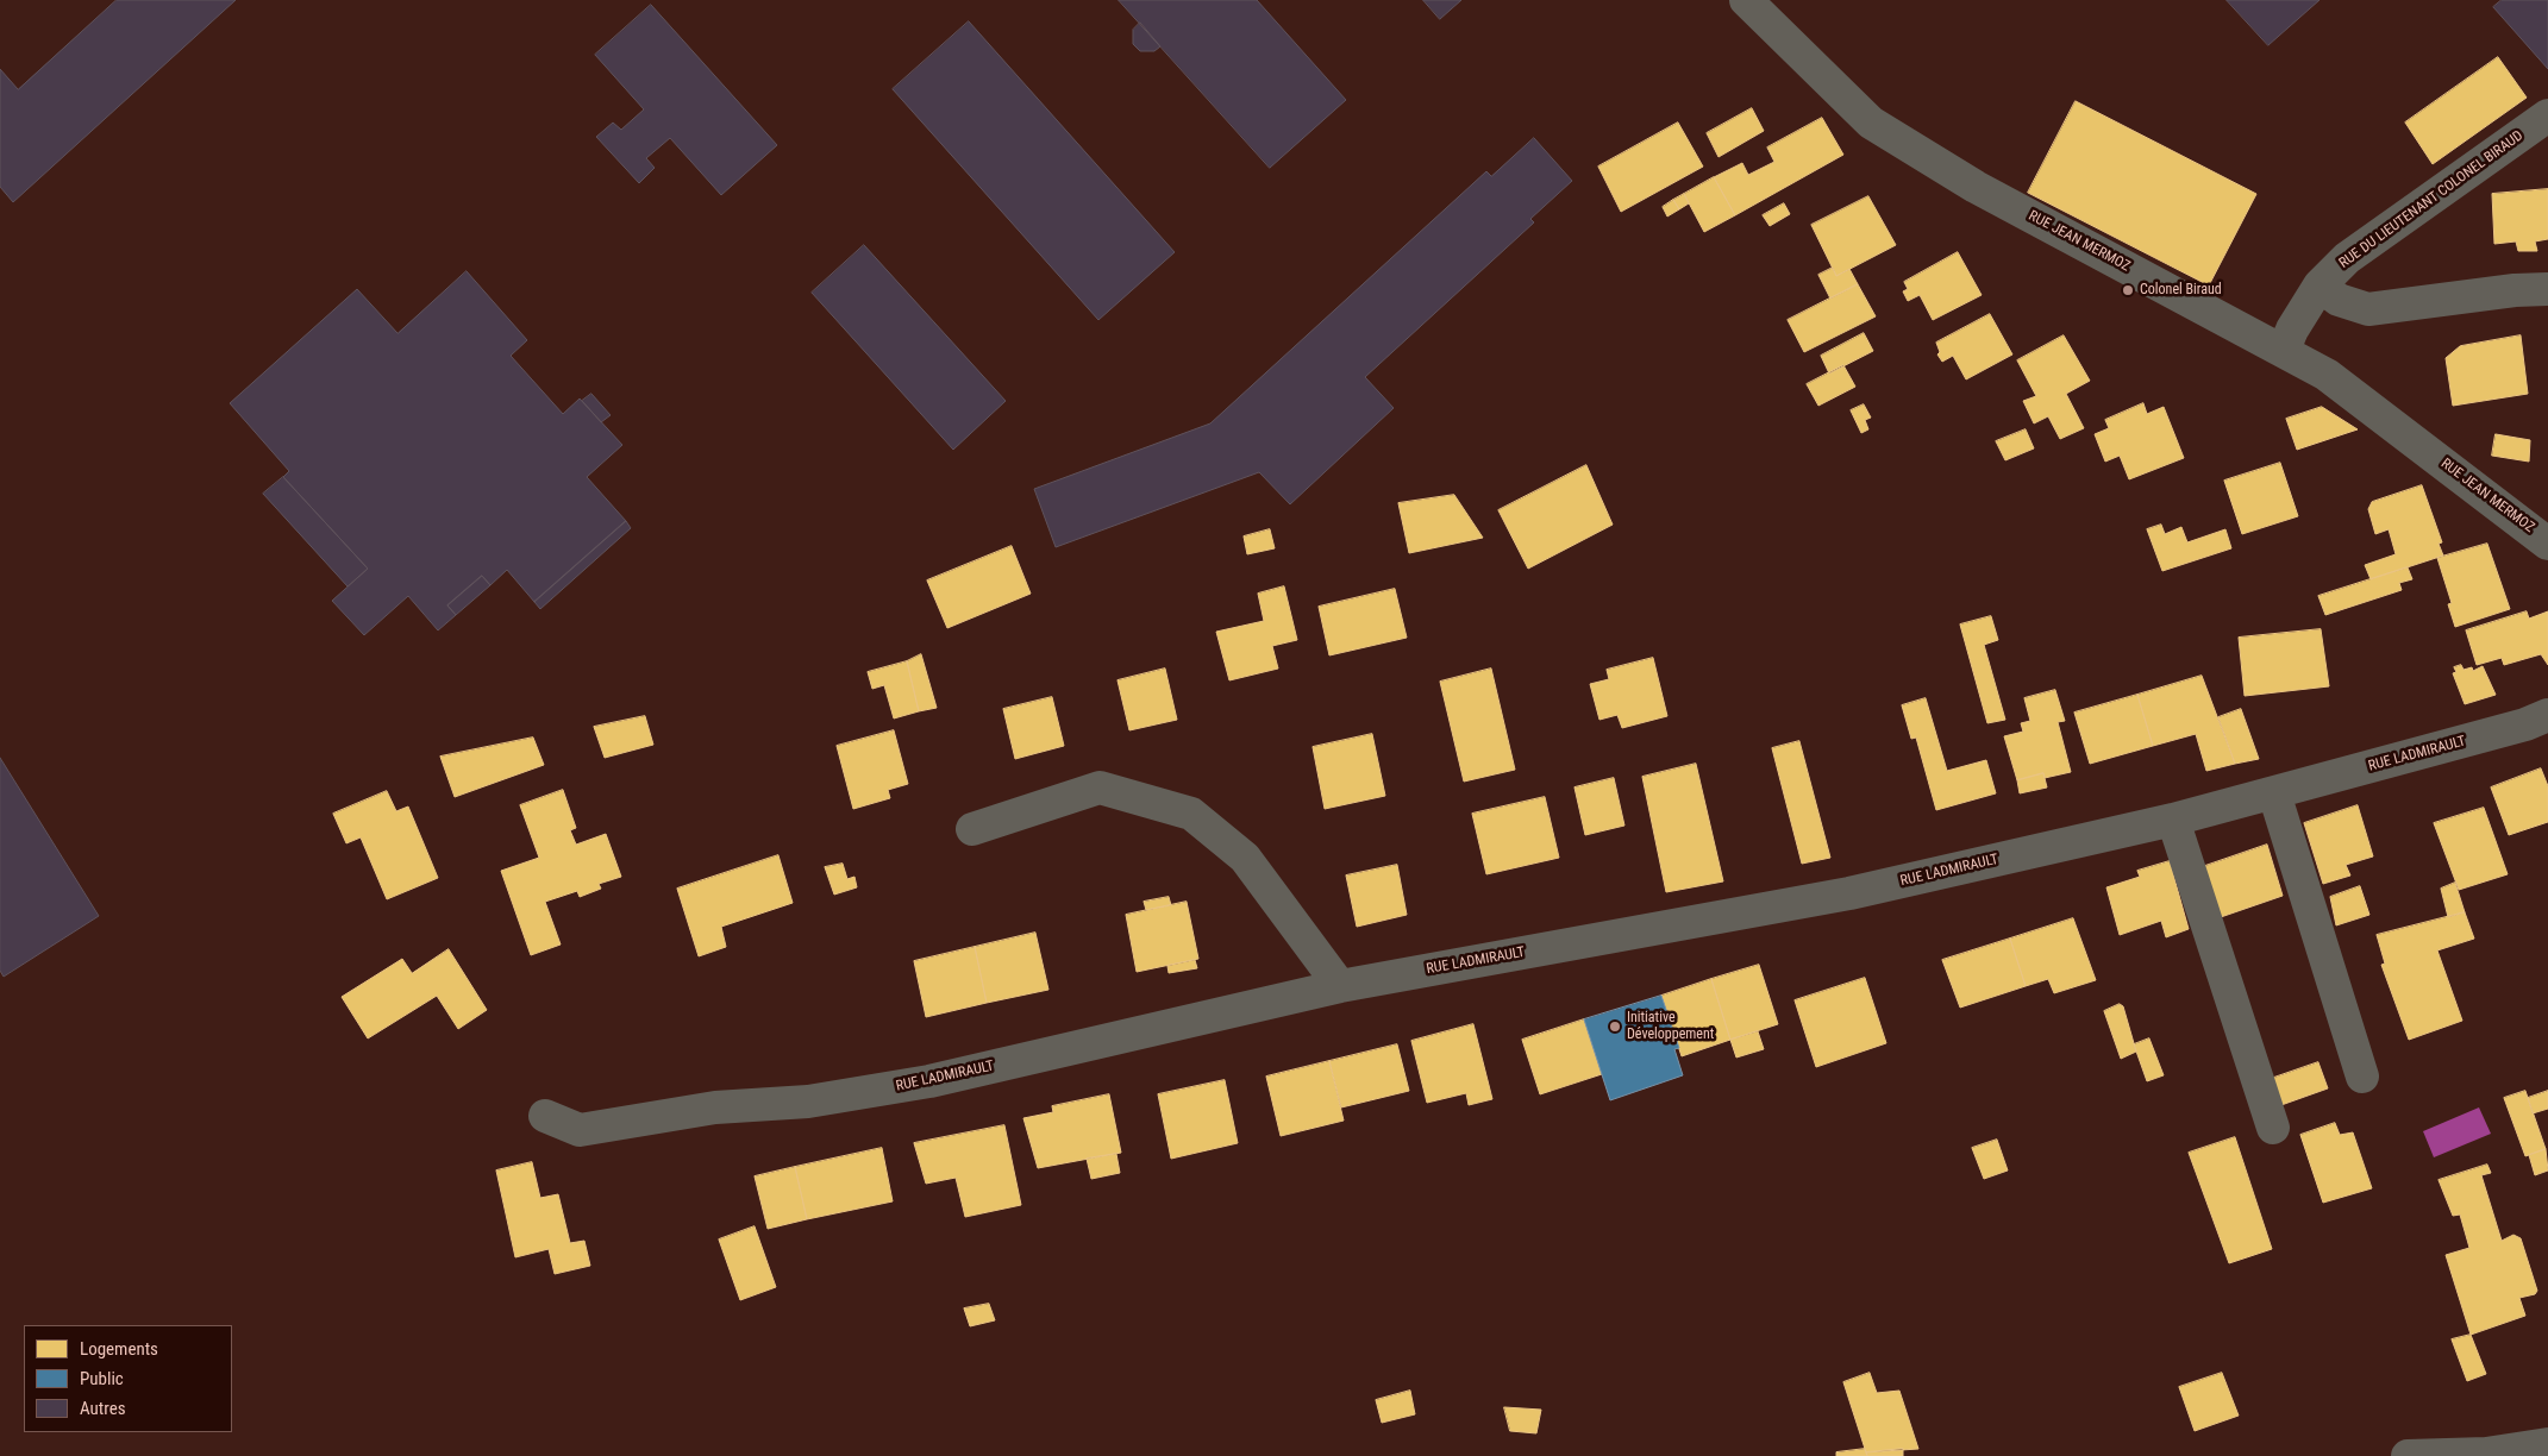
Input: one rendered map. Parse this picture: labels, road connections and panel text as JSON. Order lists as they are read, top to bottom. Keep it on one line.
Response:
{"streets":{"street":["RUE DU LIEUTENANT COLONEL BIRAUD","RUE JEAN MERMOZ","RUE LADMIRAULT"]},"crossings":[["RUE DU LIEUTENANT COLONEL BIRAUD","RUE JEAN MERMOZ"]],"places":["Colonel Biraud","Initiative Développement"],"legend":["Logements","Public","Autres"]}
